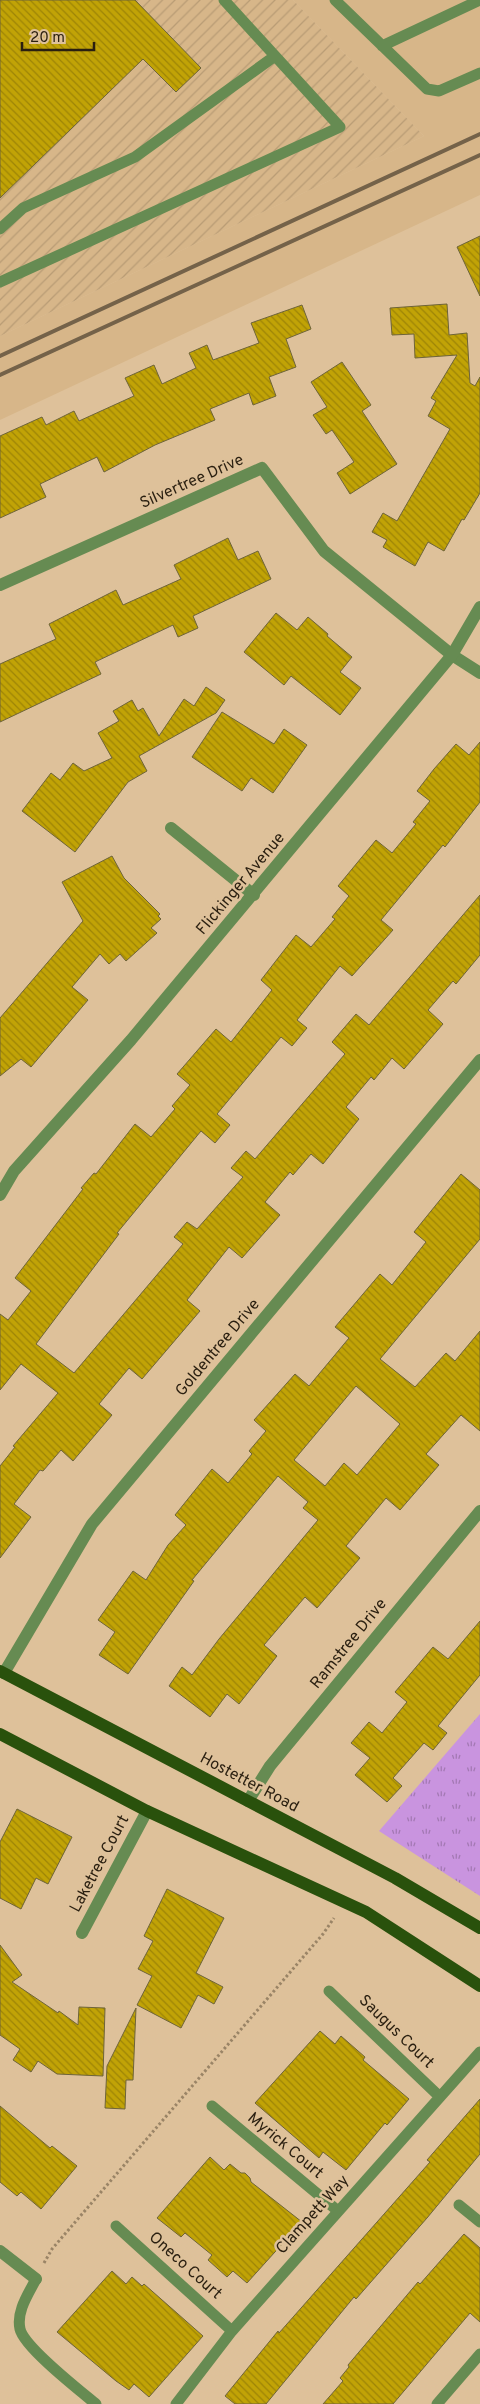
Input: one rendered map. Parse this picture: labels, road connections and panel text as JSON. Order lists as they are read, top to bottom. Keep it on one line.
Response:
{"streets":{"main road":["Hostetter Road"],"street":["Silvertree Drive","Flickinger Avenue","Goldentree Drive","Ramstree Drive","Laketree Court"],"lane":["Saugus Court","Myrick Court","Clampett Way","Oneco Court"]},"crossings":[["Silvertree Drive","Flickinger Avenue"],["Goldentree Drive","Hostetter Road"],["Ramstree Drive","Hostetter Road"],["Saugus Court","Clampett Way"],["Myrick Court","Clampett Way"],["Clampett Way","Oneco Court"]],"scale_bar":"20 m"}
